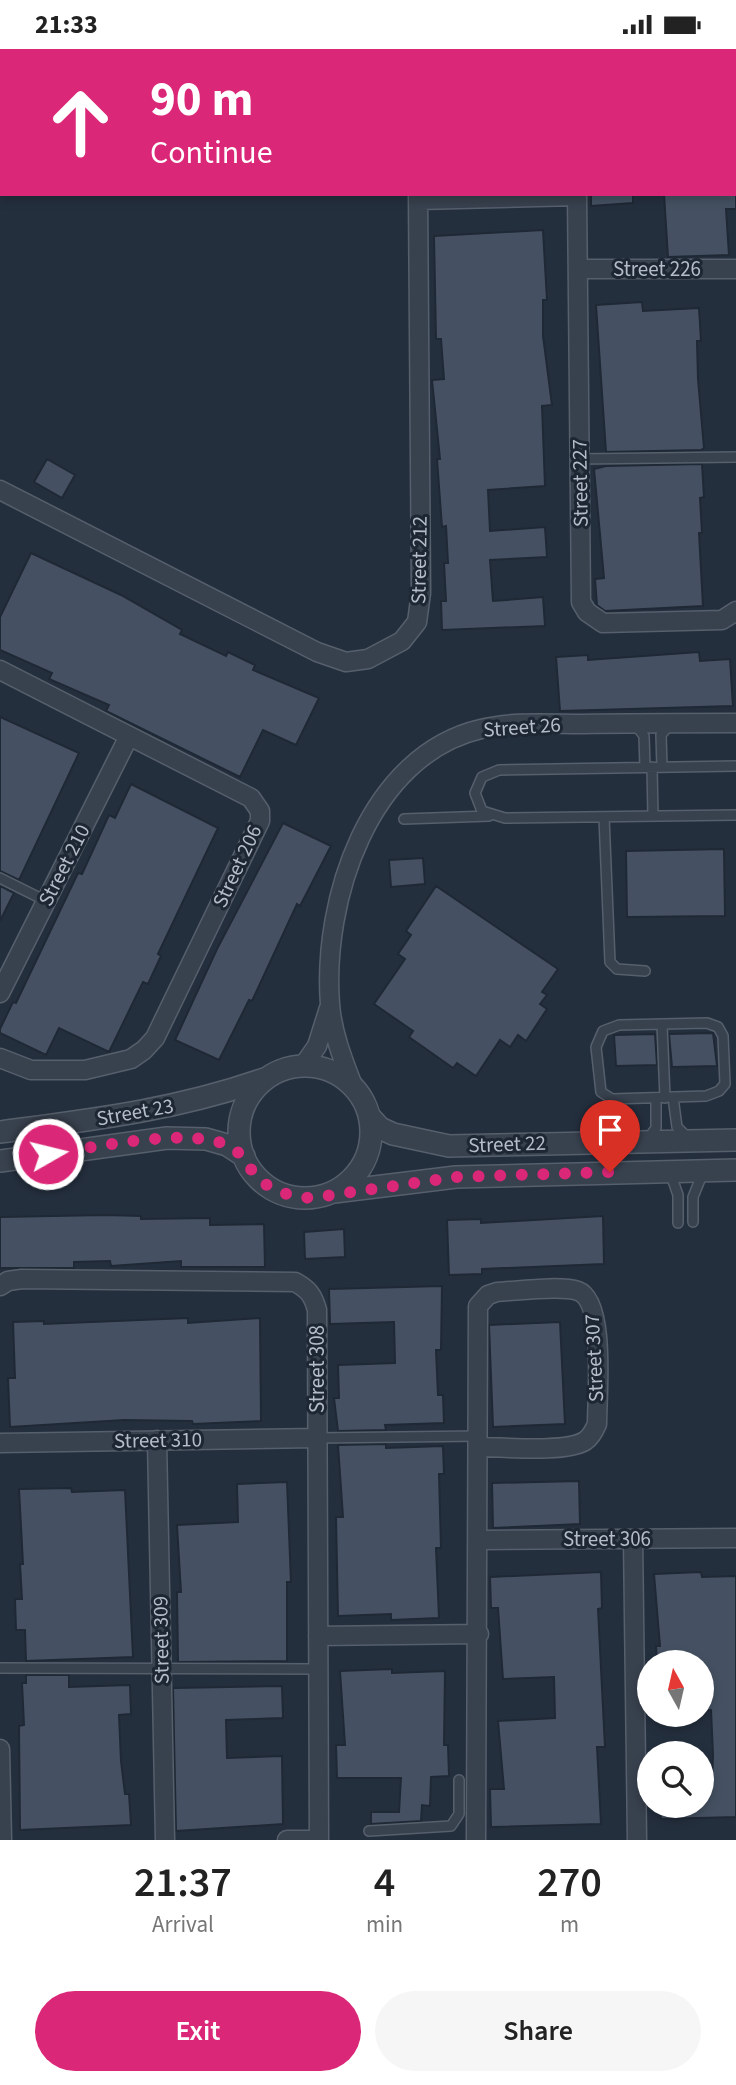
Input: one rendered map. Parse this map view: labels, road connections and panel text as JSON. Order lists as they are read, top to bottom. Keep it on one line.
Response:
{"streets":{"street":["Street 226","Street 227","Street 212","Street 26","Street 210","Street 206","Street 23","Street 22","Street 307","Street 308","Street 310","Street 306","Street 309"]},"crossings":[["Street 226","Street 227"],["Street 227","Street 212"],["Street 26","Street 23"],["Street 26","Street 22"],["Street 210","Street 206"],["Street 23","Street 22"],["Street 307","Street 306"],["Street 308","Street 310"],["Street 310","Street 309"]],"north":"top","page":{"status":"21:33","turn":["90 m","Continue"],"eta":["21:37","Arrival","4","min","270","m"],"buttons":["Exit","Share"]}}
